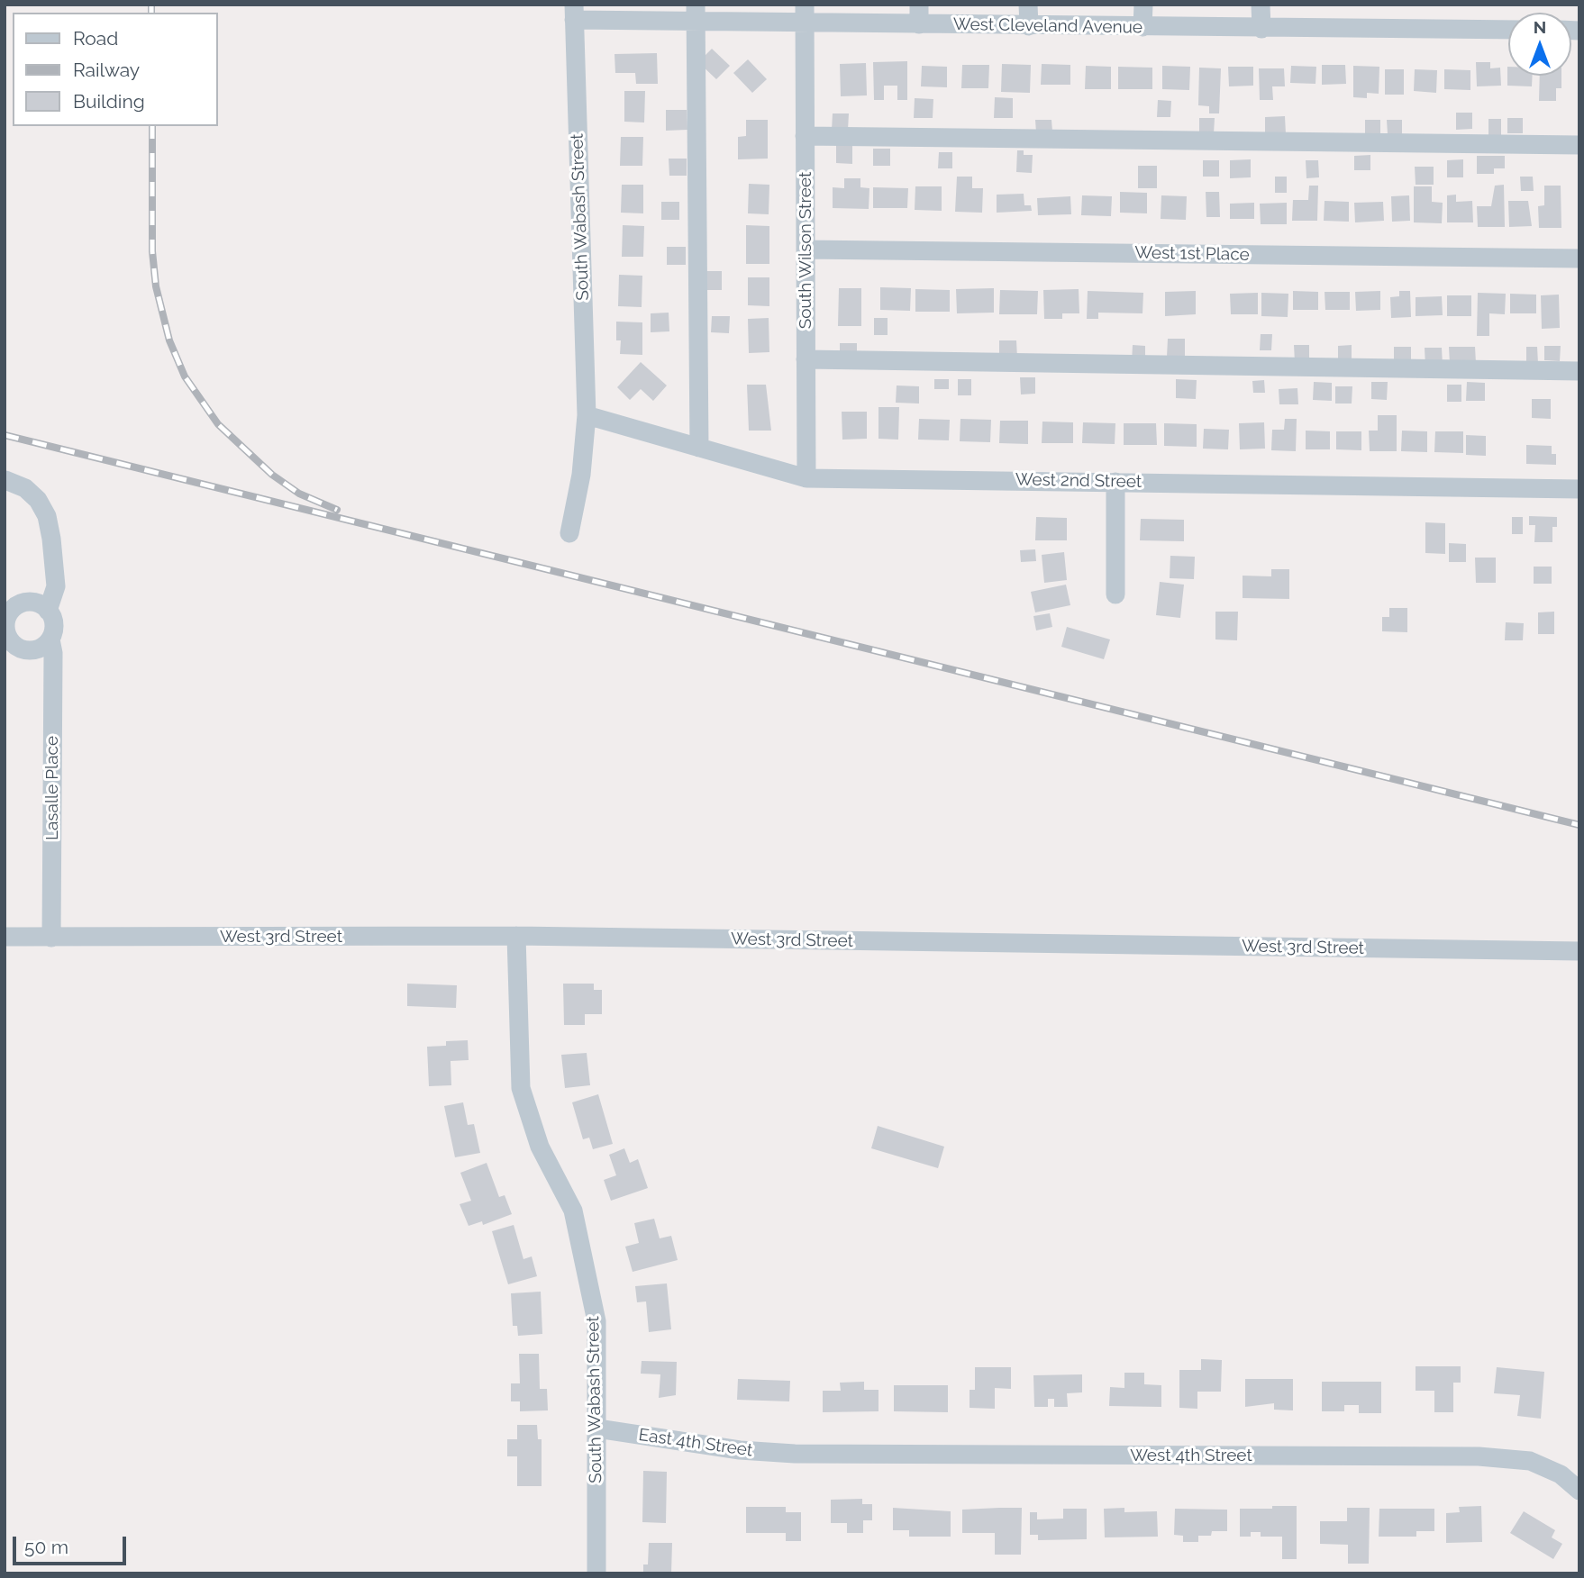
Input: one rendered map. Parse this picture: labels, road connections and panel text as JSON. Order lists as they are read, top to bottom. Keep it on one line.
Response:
{"streets":{"street":["West Cleveland Avenue","South Wabash Street","South Wilson Street","West 1st Place","West 2nd Street","Lasalle Place","West 3rd Street","East 4th Street","West 4th Street"]},"crossings":[["West Cleveland Avenue","South Wabash Street"],["West Cleveland Avenue","South Wilson Street"],["South Wabash Street","West 2nd Street"],["South Wabash Street","West 3rd Street"],["South Wabash Street","East 4th Street"],["South Wilson Street","West 1st Place"],["South Wilson Street","West 2nd Street"],["Lasalle Place","West 3rd Street"],["East 4th Street","West 4th Street"]],"legend":["Road","Railway","Building"],"scale_bar":"50 m","north":"top"}
